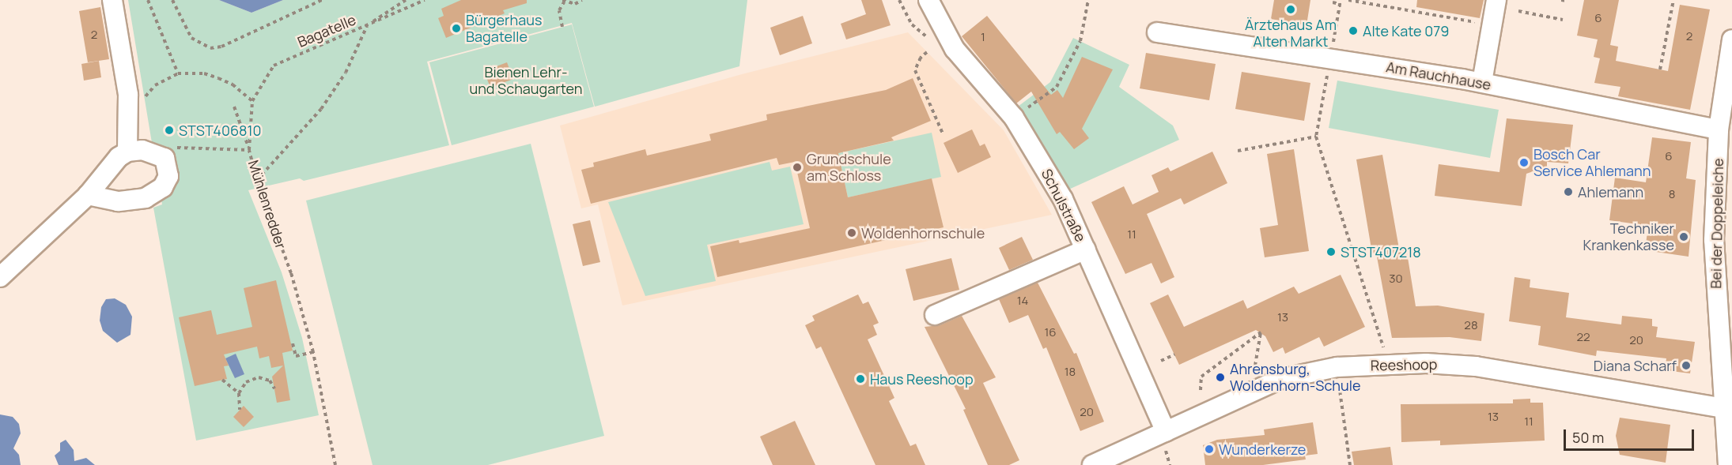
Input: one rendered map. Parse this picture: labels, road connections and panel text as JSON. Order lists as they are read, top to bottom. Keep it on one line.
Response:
{"streets":{"street":["Am Rauchhause","Schulstraße","Bei der Doppeleiche","Reeshoop"],"path":["Bagatelle","Mühlenredder"]},"crossings":[["Bagatelle","Mühlenredder"],["Am Rauchhause","Bei der Doppeleiche"],["Schulstraße","Reeshoop"],["Bei der Doppeleiche","Reeshoop"]],"parks":["Bienen Lehr- und Schaugarten"],"places":["Ärztehaus Am Alten Markt","Bürgerhaus Bagatelle","Alte Kate 079","STST406810","Bosch Car Service Ahlemann","Grundschule am Schloss","Ahlemann","Woldenhornschule","Techniker Krankenkasse","STST407218","Diana Scharf","Ahrensburg, Woldenhorn-Schule","Haus Reeshoop","Wunderkerze"],"house_numbers":["6","2","2","1","6","8","11","30","14","13","28","16","22","20","18","20","13","11"],"scale_bar":"50 m"}
